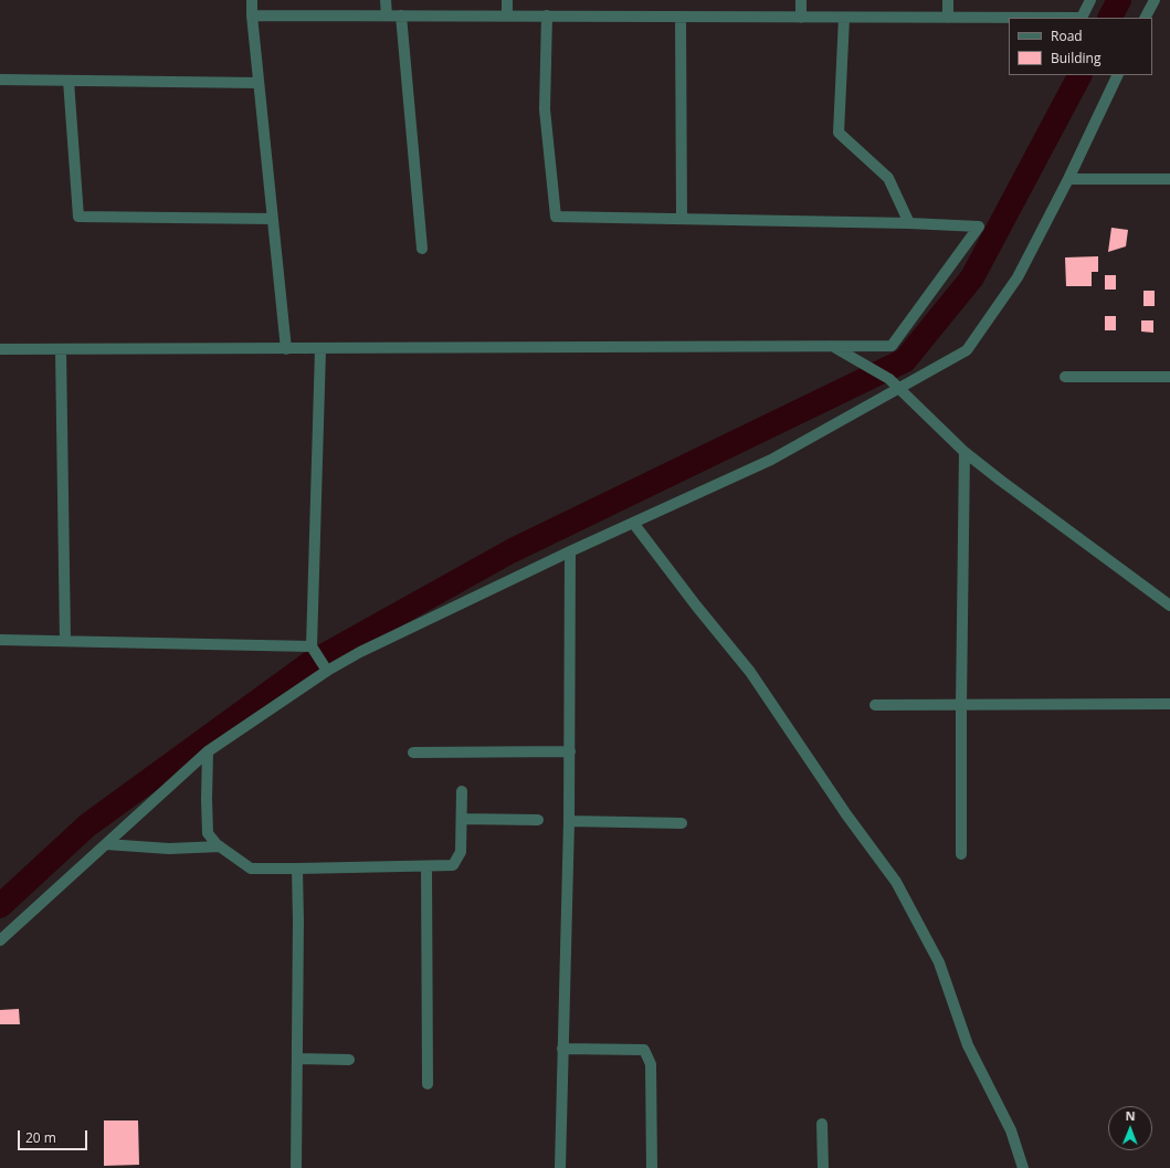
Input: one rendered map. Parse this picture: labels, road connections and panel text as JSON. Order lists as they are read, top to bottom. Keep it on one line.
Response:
{"legend":["Road","Building"],"scale_bar":"20 m","north":"top"}
